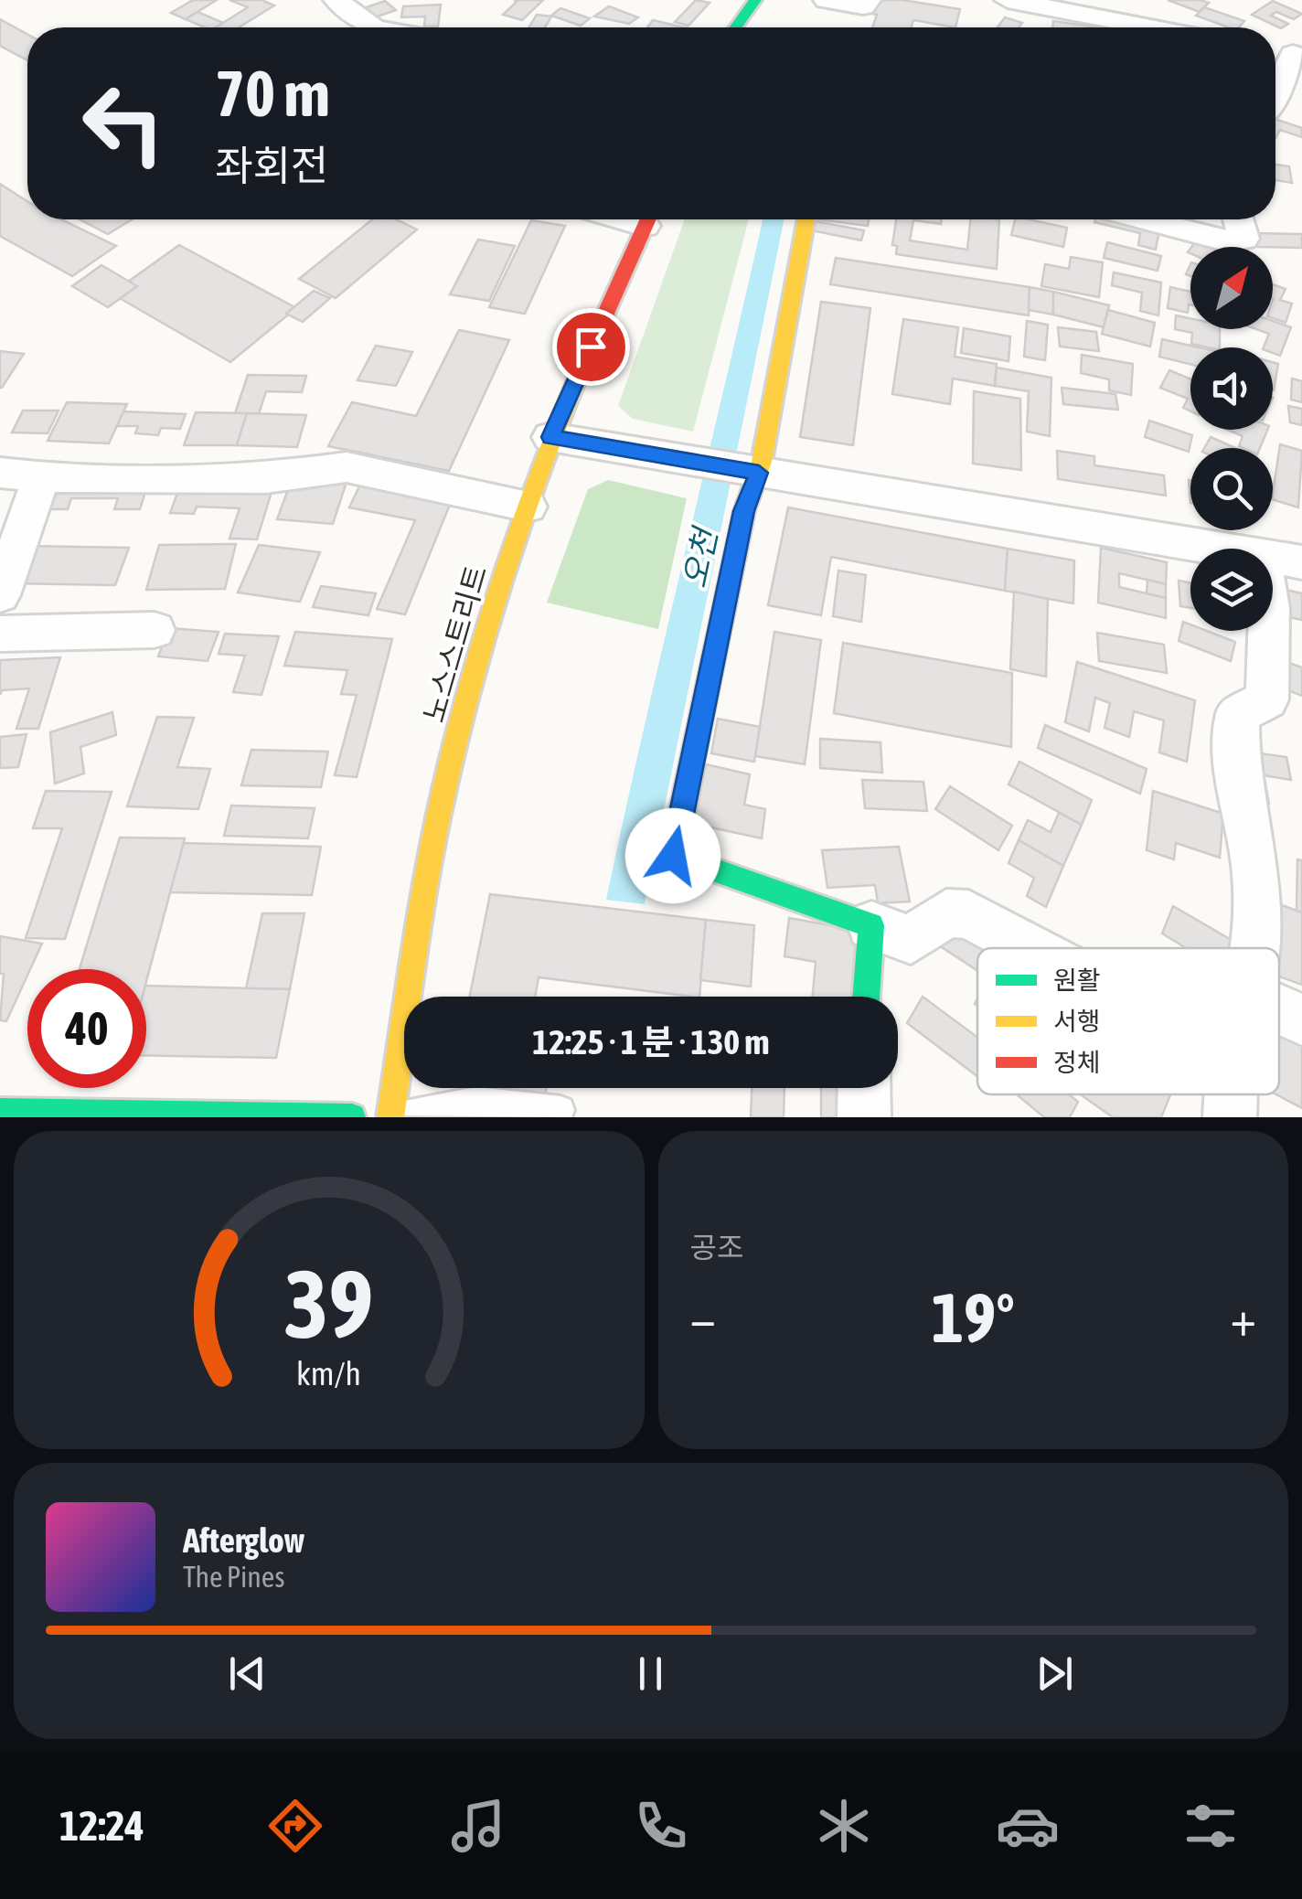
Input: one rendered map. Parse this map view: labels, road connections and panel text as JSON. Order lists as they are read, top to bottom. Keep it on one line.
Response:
{"streets":{"main road":["노스스트리트"]},"water":["오천"],"legend":["원활","서행","정체"],"north":"top right","page":{"turn":["70 m","좌회전"],"limit":"40","trip":"12:25 · 1 분 · 130 m","tile":"공조","heat":["−","19°","+"],"song":["Afterglow","The Pines"],"tabs":"12:24","gauge":["39","km/h"]}}
